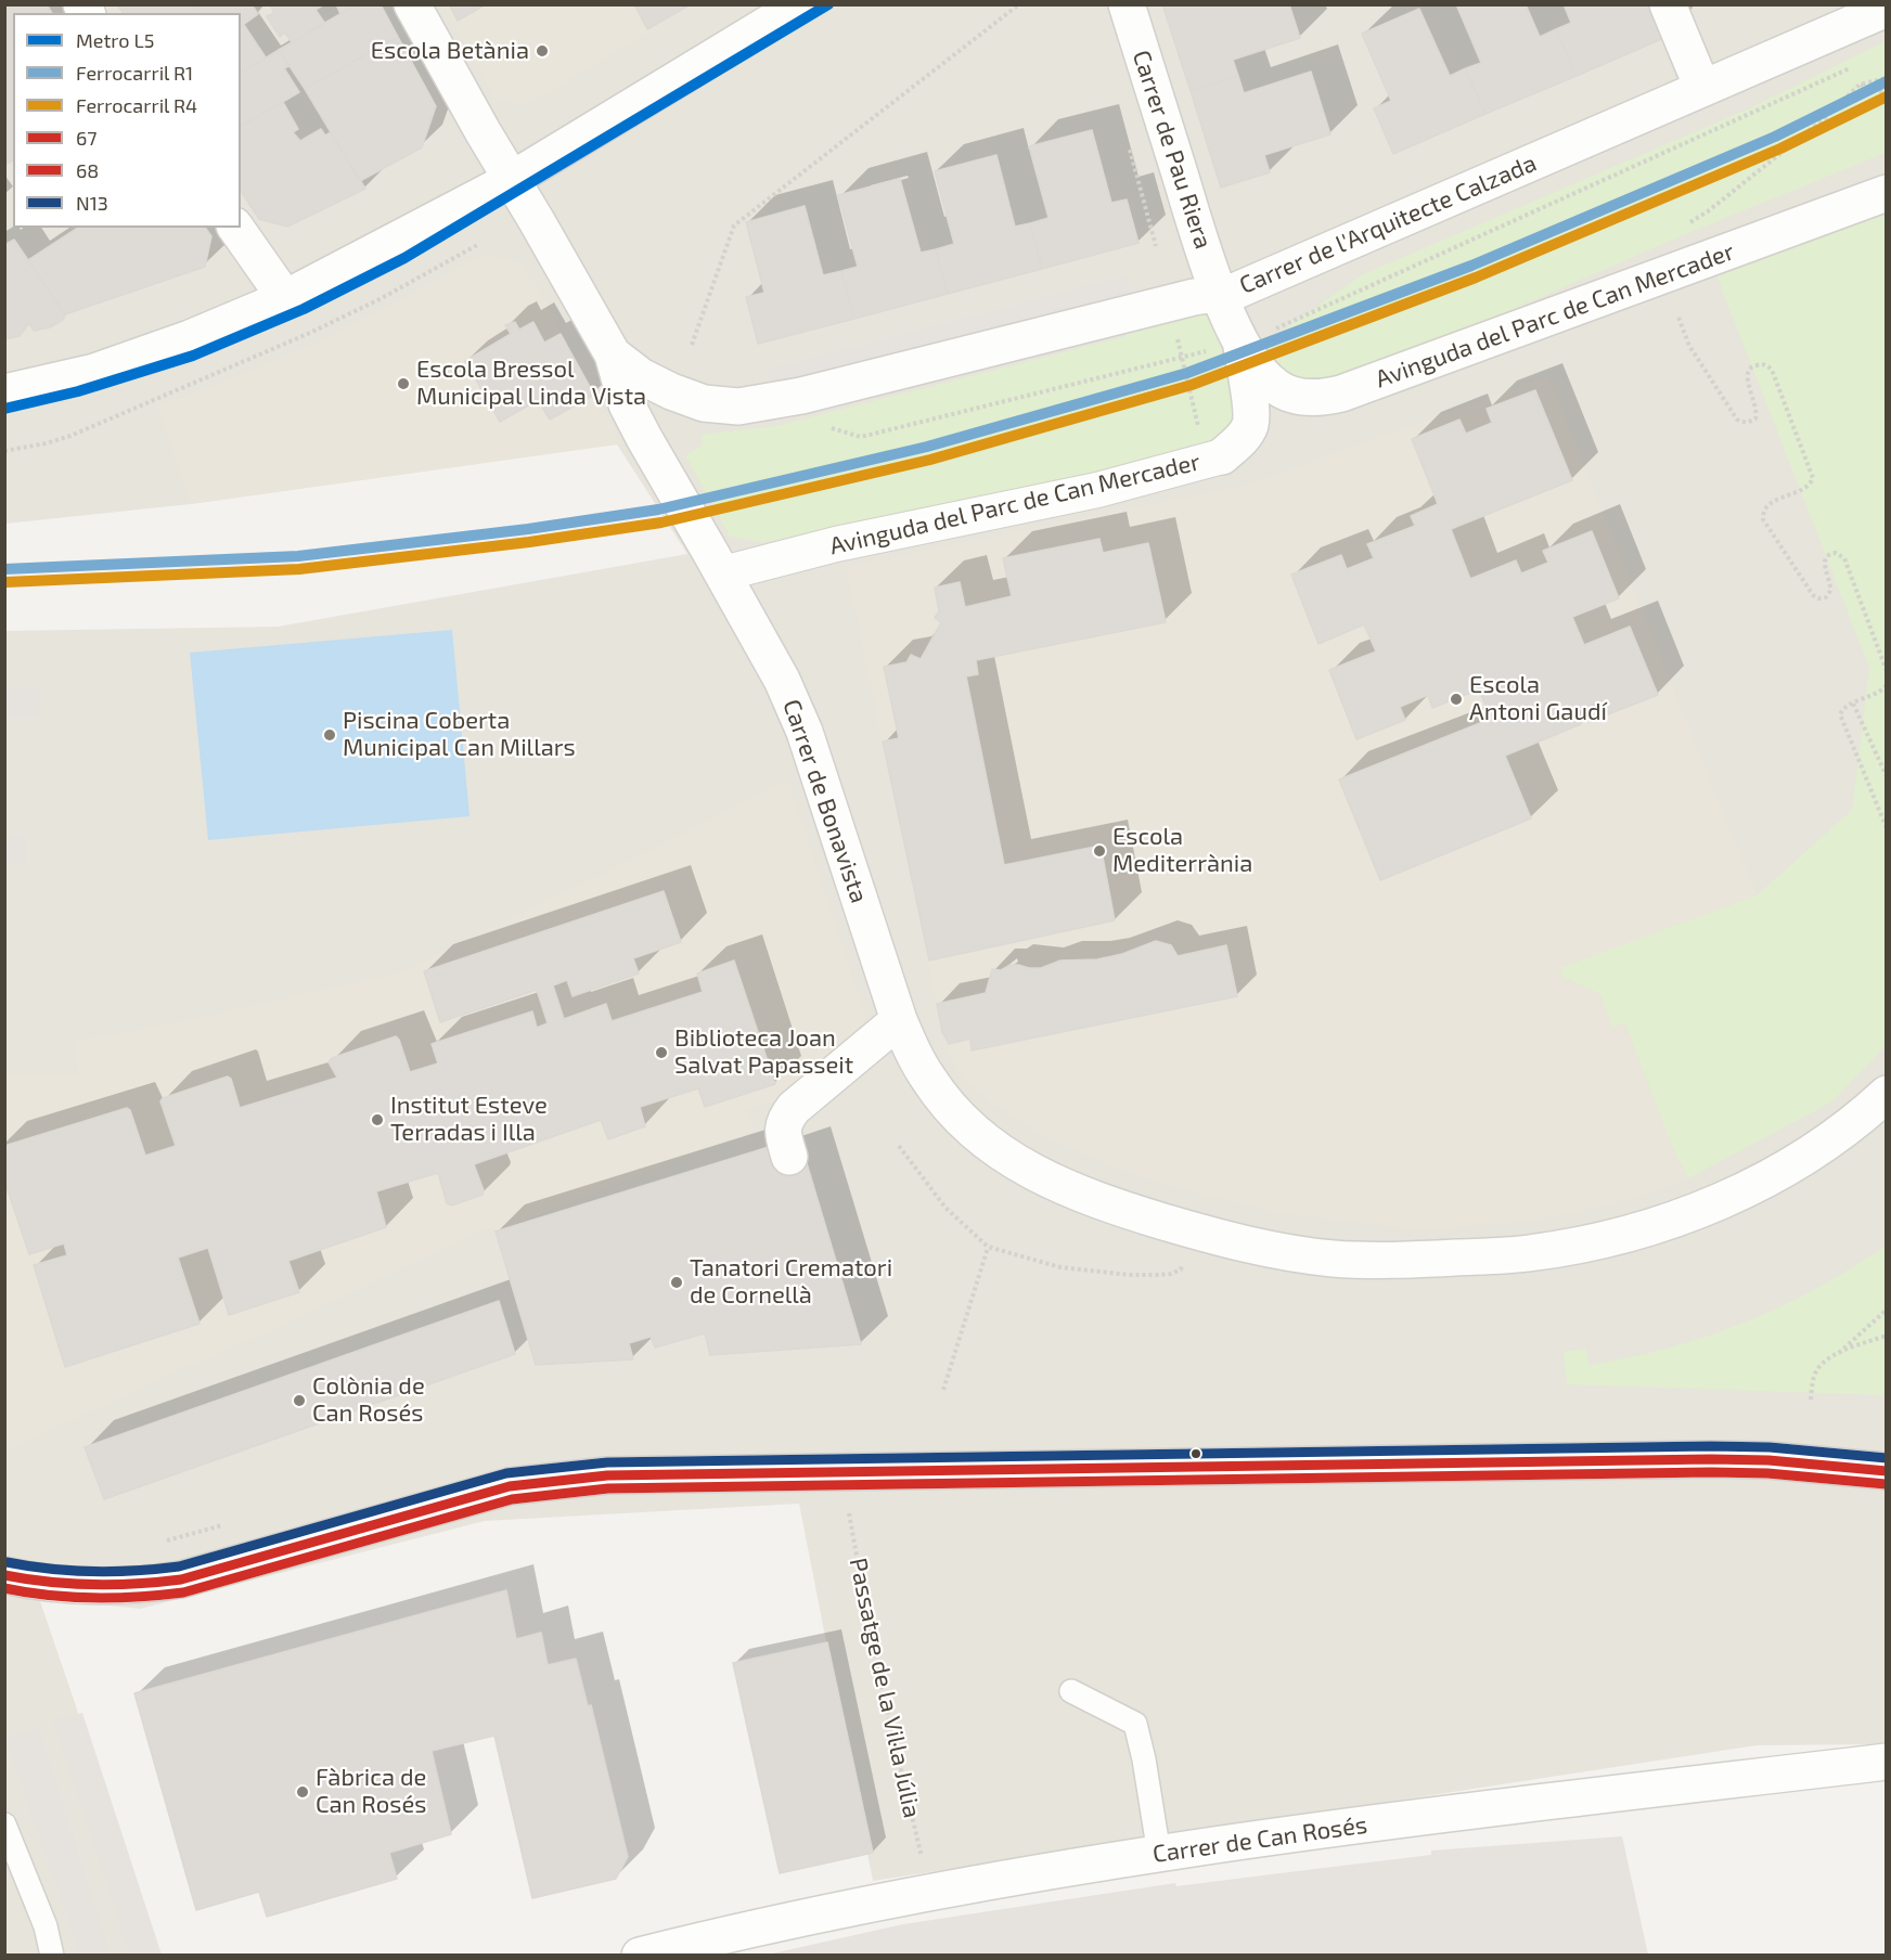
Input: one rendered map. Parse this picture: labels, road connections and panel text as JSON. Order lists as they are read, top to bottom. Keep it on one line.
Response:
{"streets":{"street":["Carrer de Pau Riera","Carrer de l'Arquitecte Calzada","Avinguda del Parc de Can Mercader","Carrer de Bonavista","Carrer de Can Rosés"],"path":["Passatge de la Vil·la Júlia"]},"crossings":[["Carrer de Pau Riera","Carrer de l'Arquitecte Calzada"],["Carrer de Pau Riera","Avinguda del Parc de Can Mercader"],["Carrer de l'Arquitecte Calzada","Avinguda del Parc de Can Mercader"],["Carrer de l'Arquitecte Calzada","Carrer de Bonavista"],["Avinguda del Parc de Can Mercader","Carrer de Bonavista"]],"places":["Escola Betània","Escola Bressol Municipal Linda Vista","Escola Antoni Gaudí","Piscina Coberta Municipal Can Millars","Escola Mediterrània","Biblioteca Joan Salvat Papasseit","Institut Esteve Terradas i Illa","Tanatori Crematori de Cornellà","Colònia de Can Rosés","Fàbrica de Can Rosés"],"lines":["metro line L5","rail line R1","rail line R4","transit line N13","transit line 67","transit line 68"],"legend":["Metro L5","Ferrocarril R1","Ferrocarril R4","67","68","N13"]}
